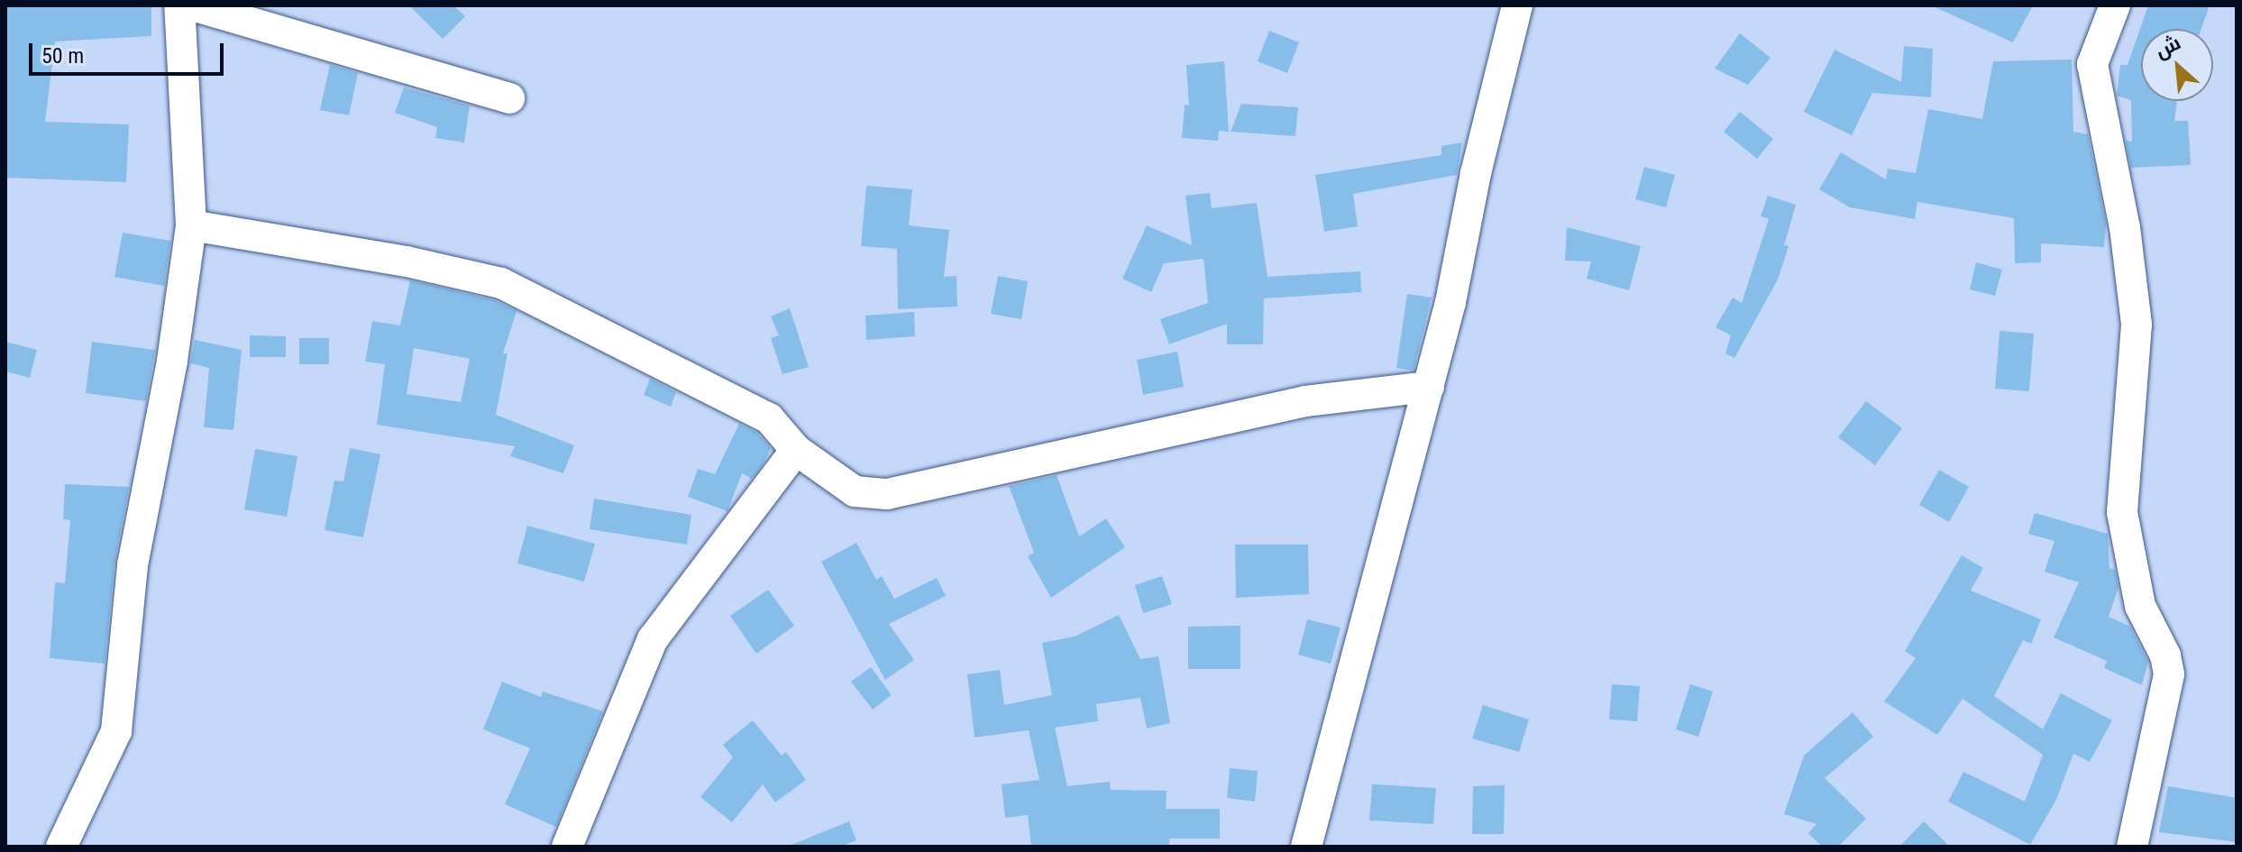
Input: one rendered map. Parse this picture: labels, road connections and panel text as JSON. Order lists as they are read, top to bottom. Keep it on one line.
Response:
{"scale_bar":"50 m","north":"top left"}
